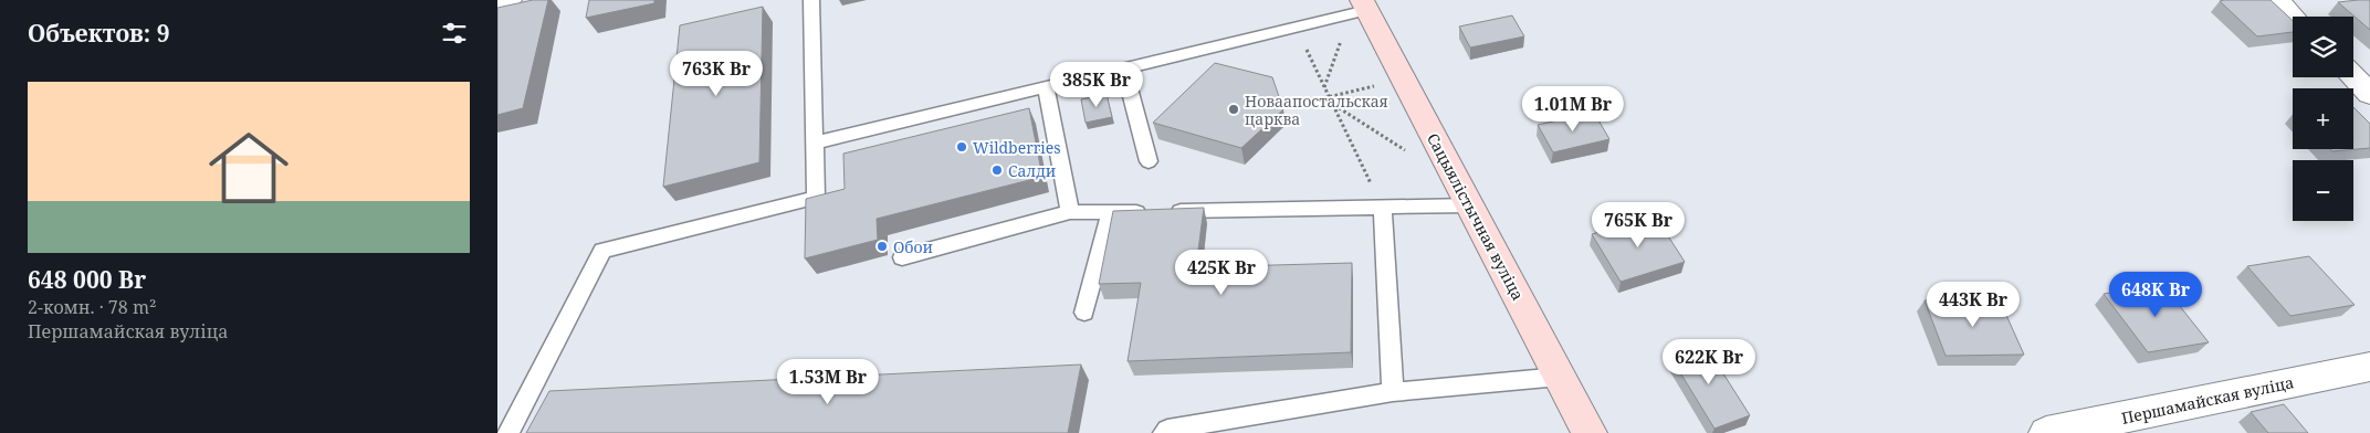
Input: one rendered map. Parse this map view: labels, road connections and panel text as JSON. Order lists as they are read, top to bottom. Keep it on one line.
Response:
{"streets":{"main road":["Сацыялістычная вуліца"],"street":["Першамайская вуліца"]},"places":["Новаапостальская царква","Wildberries","Салди","Обои"],"page":{"heading":"Объектов: 9","map_buttons":["+","−"],"price":["763K Br","385K Br","1.01M Br","765K Br","425K Br","648K Br","443K Br","622K Br","1.53M Br"],"list":[{"name":"648 000 Br","note":"2-комн. · 78 m² · Першамайская вуліца"}]}}
